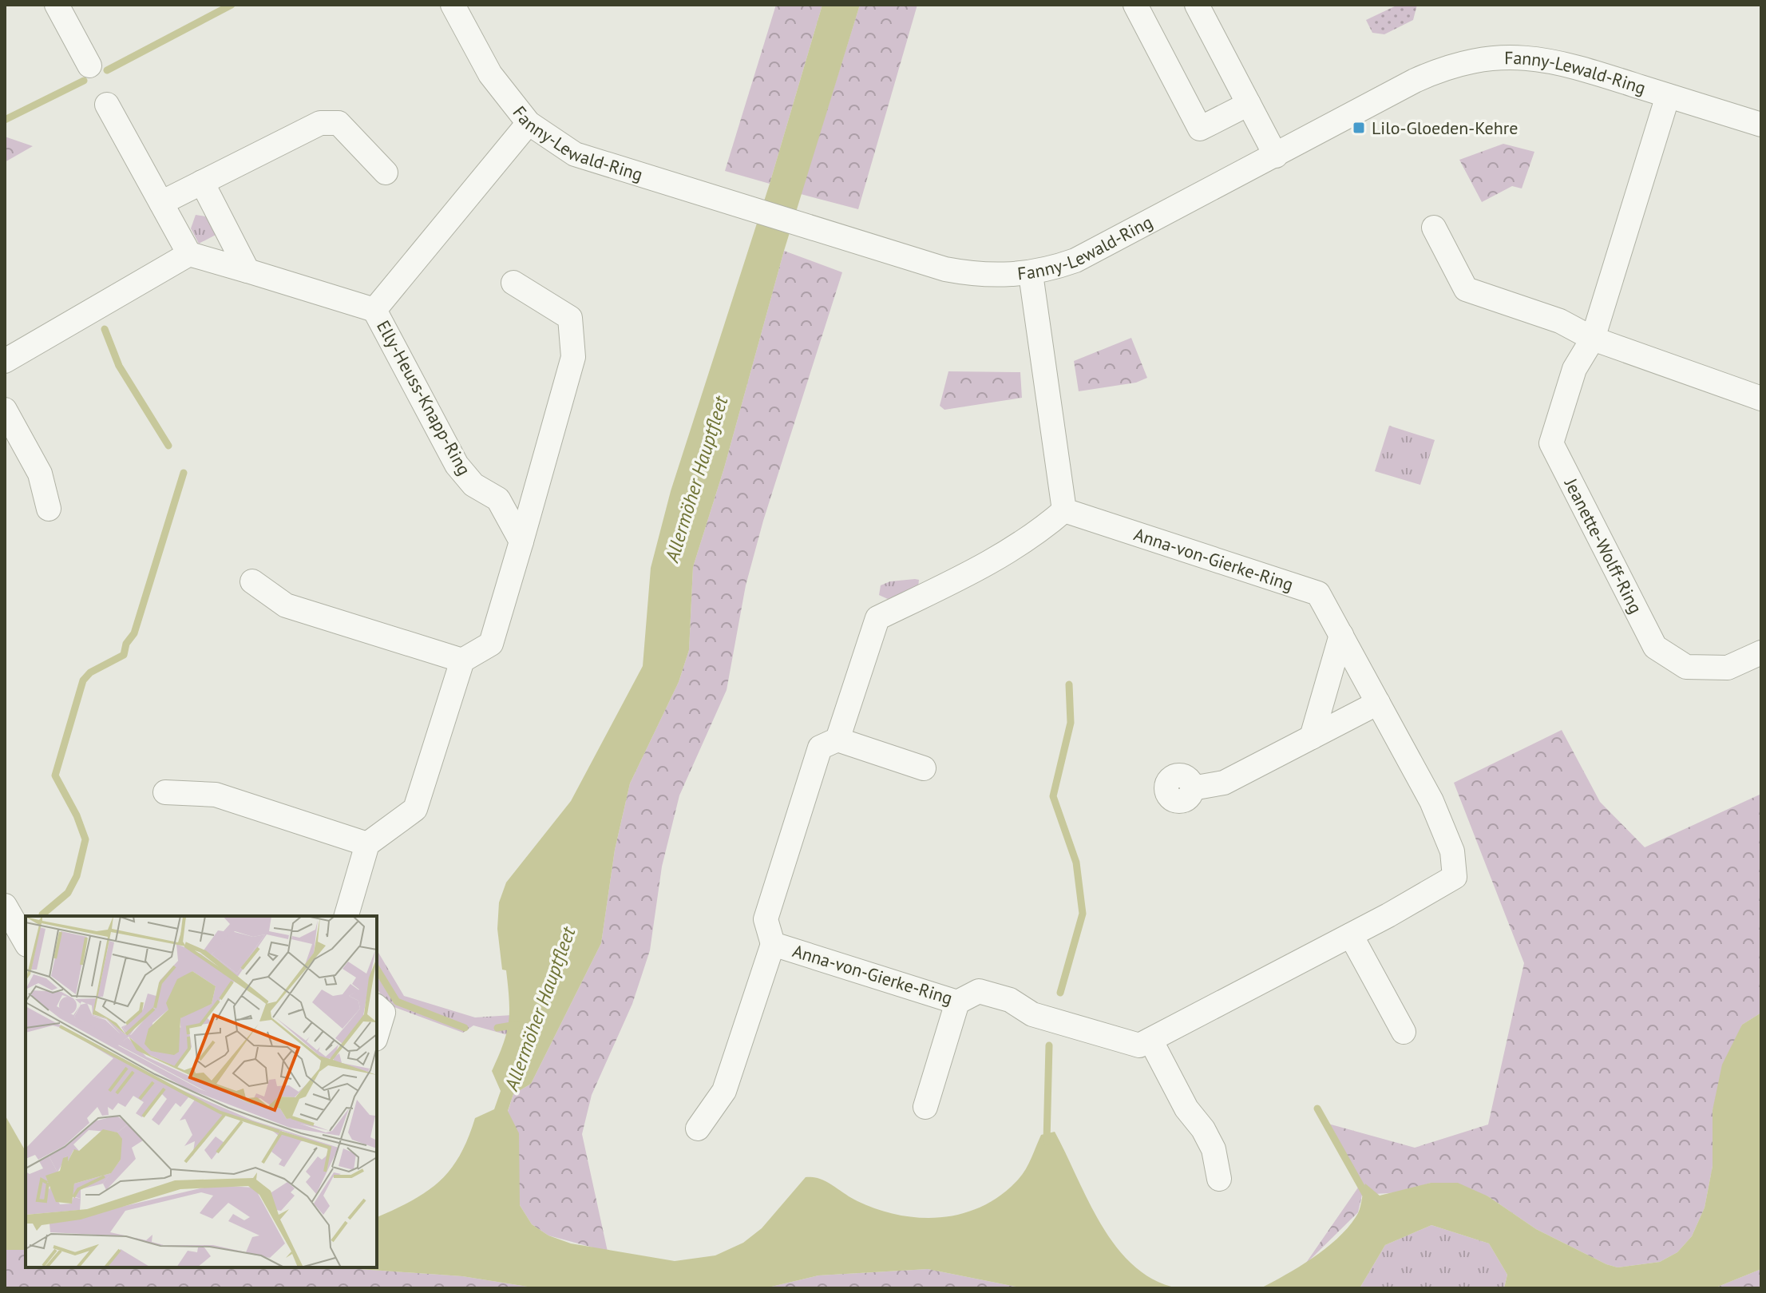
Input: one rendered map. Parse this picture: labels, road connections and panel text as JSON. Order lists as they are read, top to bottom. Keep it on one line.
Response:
{"streets":{"street":["Fanny-Lewald-Ring","Elly-Heuss-Knapp-Ring","Jeanette-Wolff-Ring","Anna-von-Gierke-Ring"]},"crossings":[["Fanny-Lewald-Ring","Elly-Heuss-Knapp-Ring"],["Fanny-Lewald-Ring","Jeanette-Wolff-Ring"]],"water":["Allermöher Hauptfleet"],"places":{"transit":["Lilo-Gloeden-Kehre"]}}
